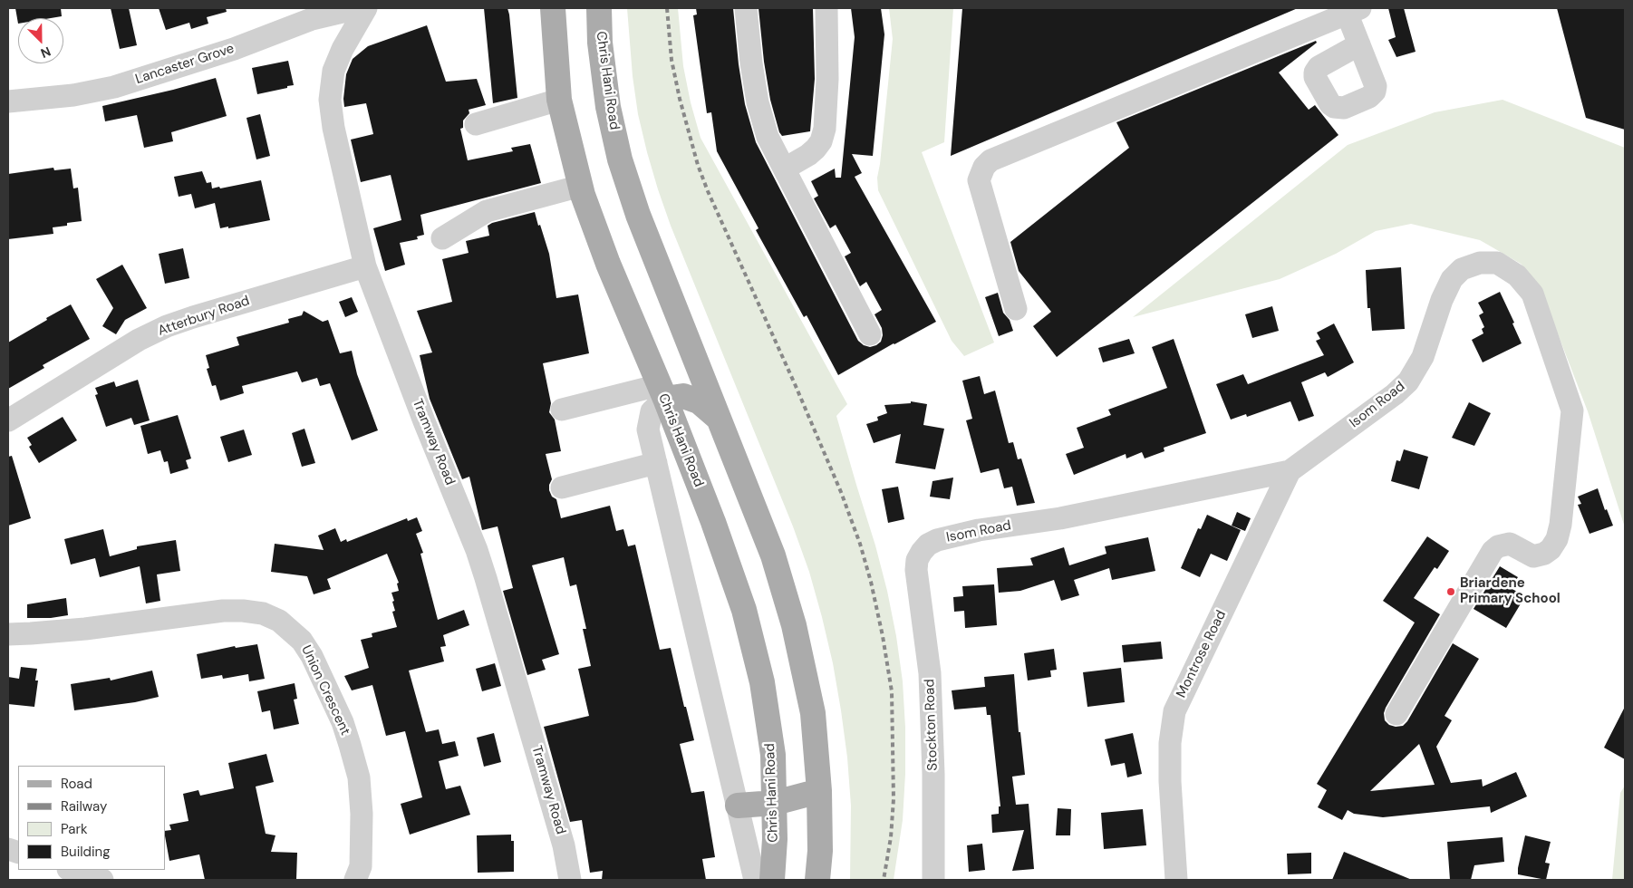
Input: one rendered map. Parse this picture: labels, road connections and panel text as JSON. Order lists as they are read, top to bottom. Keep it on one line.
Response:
{"streets":{"main road":["Chris Hani Road"],"street":["Lancaster Grove","Atterbury Road","Isom Road","Tramway Road","Montrose Road","Union Crescent","Stockton Road"]},"crossings":[["Atterbury Road","Tramway Road"],["Isom Road","Montrose Road"],["Isom Road","Stockton Road"]],"places":["Briardene Primary School"],"legend":["Road","Railway","Park","Building"],"north":"bottom right"}
